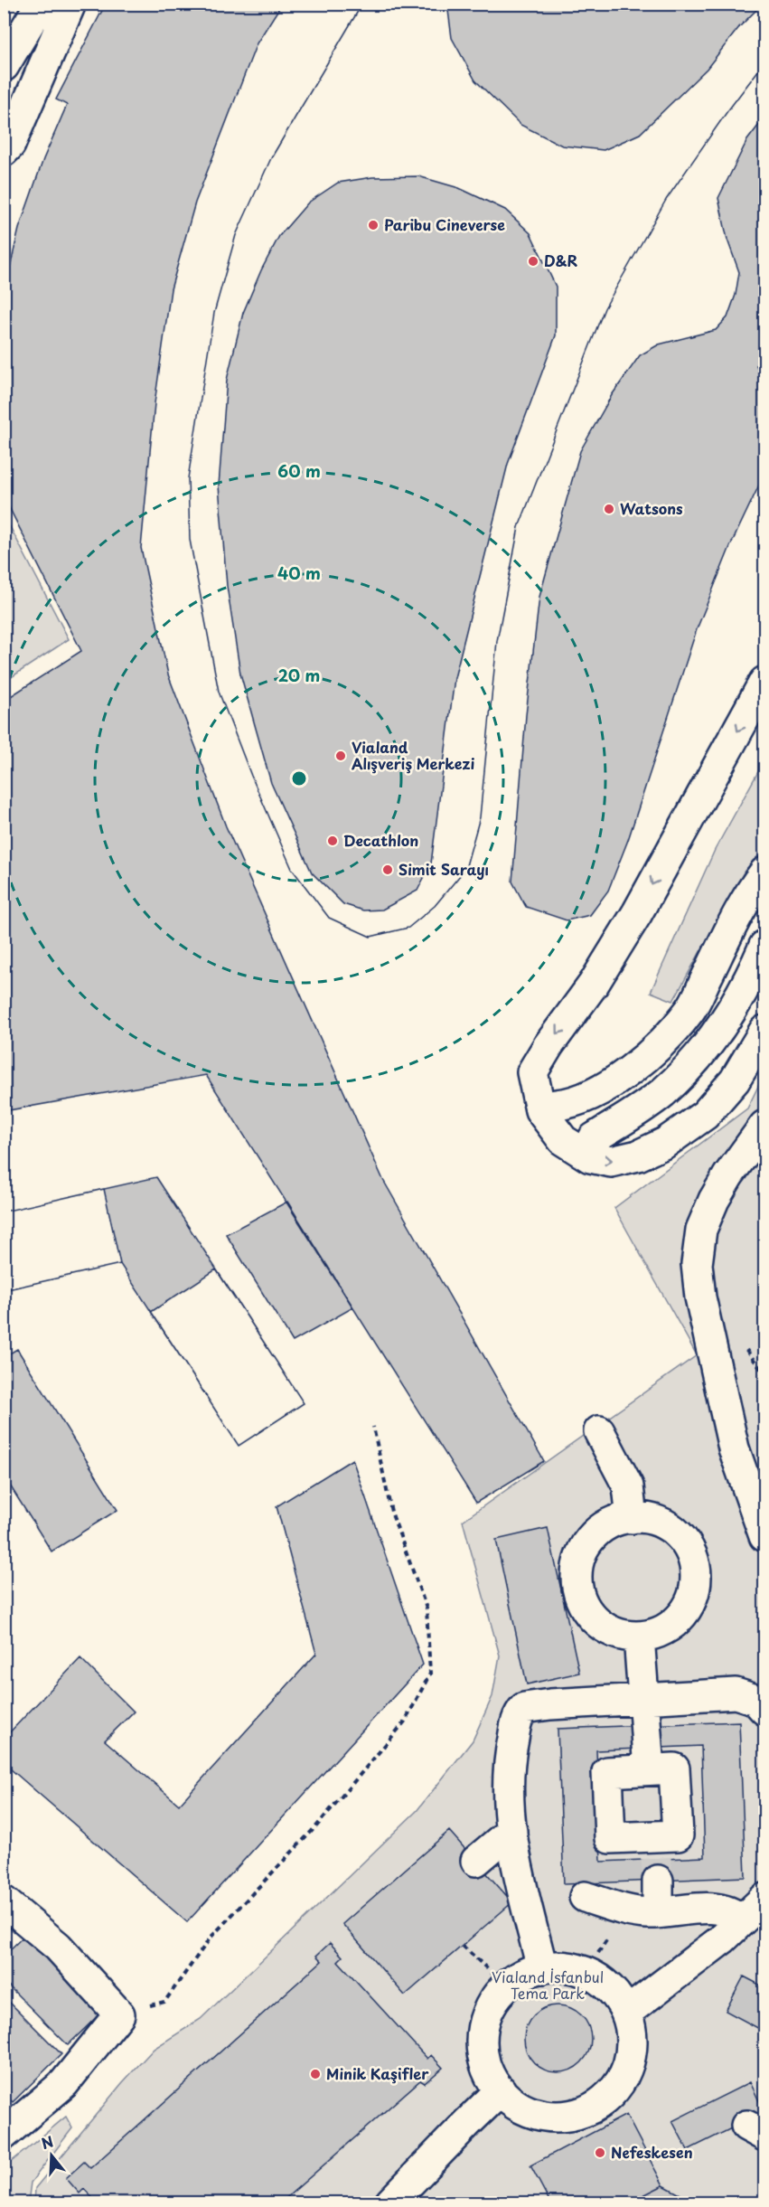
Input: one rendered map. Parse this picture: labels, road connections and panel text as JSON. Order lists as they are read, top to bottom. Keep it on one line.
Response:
{"parks":["Vialand İsfanbul Tema Park"],"places":["Paribu Cineverse","D&R","Watsons","Vialand Alışveriş Merkezi","Decathlon","Simit Sarayı","Minik Kaşifler","Nefeskesen"],"north":"top","rings":["60 m","40 m","20 m"]}
